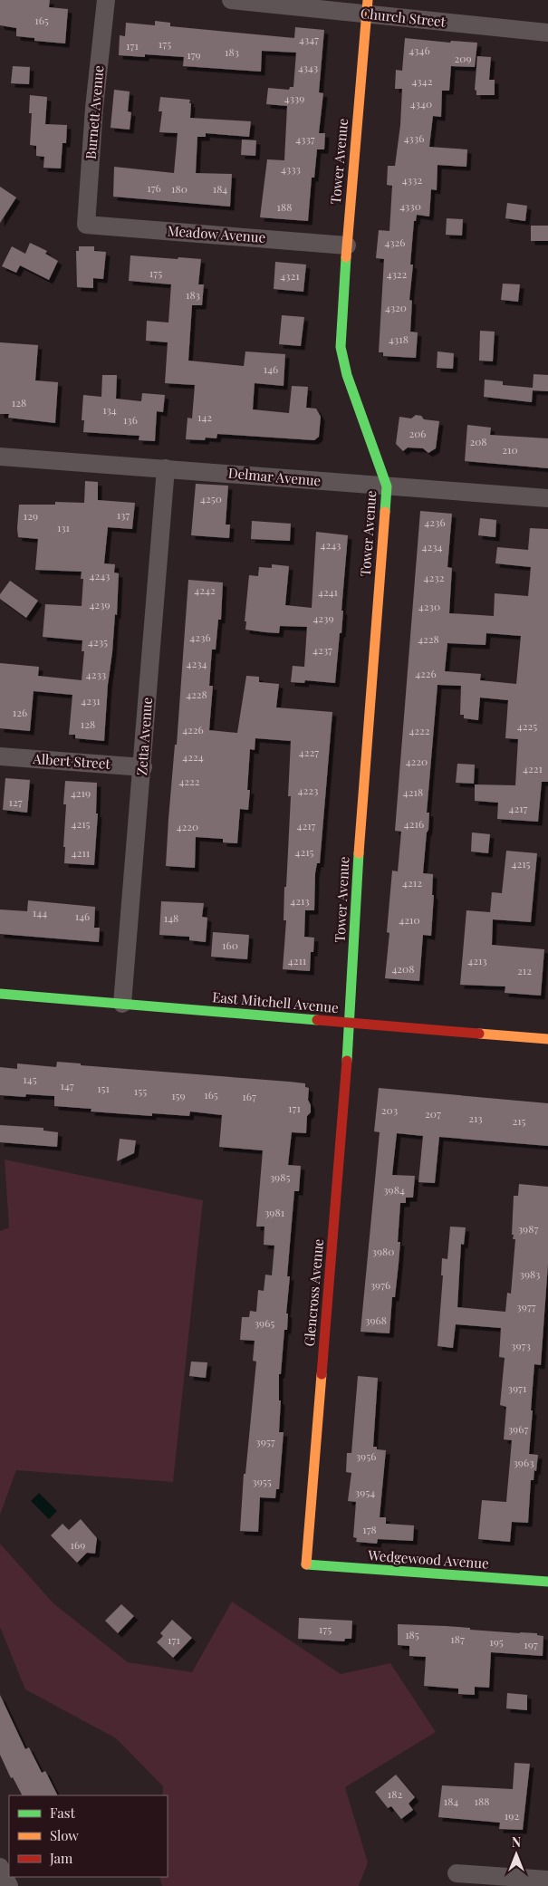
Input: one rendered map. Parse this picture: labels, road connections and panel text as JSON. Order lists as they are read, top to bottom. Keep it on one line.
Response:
{"streets":{"street":["Church Street","Burnett Avenue","Tower Avenue","Meadow Avenue","Delmar Avenue","Zetta Avenue","Albert Street","East Mitchell Avenue","Glencross Avenue","Wedgewood Avenue"]},"crossings":[["Church Street","Tower Avenue"],["Burnett Avenue","Meadow Avenue"],["Tower Avenue","Meadow Avenue"],["Tower Avenue","Delmar Avenue"],["Tower Avenue","East Mitchell Avenue"],["Tower Avenue","Glencross Avenue"],["Delmar Avenue","Zetta Avenue"],["Zetta Avenue","Albert Street"],["Zetta Avenue","East Mitchell Avenue"],["East Mitchell Avenue","Glencross Avenue"],["Glencross Avenue","Wedgewood Avenue"]],"house_numbers":["165","4347","175","171","4346","183","179","209","4343","4342","4339","4340","4336","4337","4333","4332","176","180","184","4330","188","4326","175","4322","4321","183","4320","4318","146","128","134","142","136","206","208","210","4250","137","129","4236","131","4243","4234","4243","4232","4242","4241","4239","4230","4239","4236","4228","4235","4237","4234","4226","4233","4228","4231","126","128","4225","4226","4222","4227","4224","4220","4221","4222","4223","4218","4219","127","4217","4215","4216","4217","4220","4215","4211","4215","4212","4213","144","146","148","4210","160","4211","4213","4208","212","145","147","151","155","165","159","167","171","203","207","213","215","3985","3984","3981","3987","3980","3983","3976","3977","3968","3965","3973","3971","3967","3957","3956","3963","3955","3954","178","169","175","185","187","171","195","197","182","184","188","192"],"legend":["Fast","Slow","Jam"],"north":"top"}
